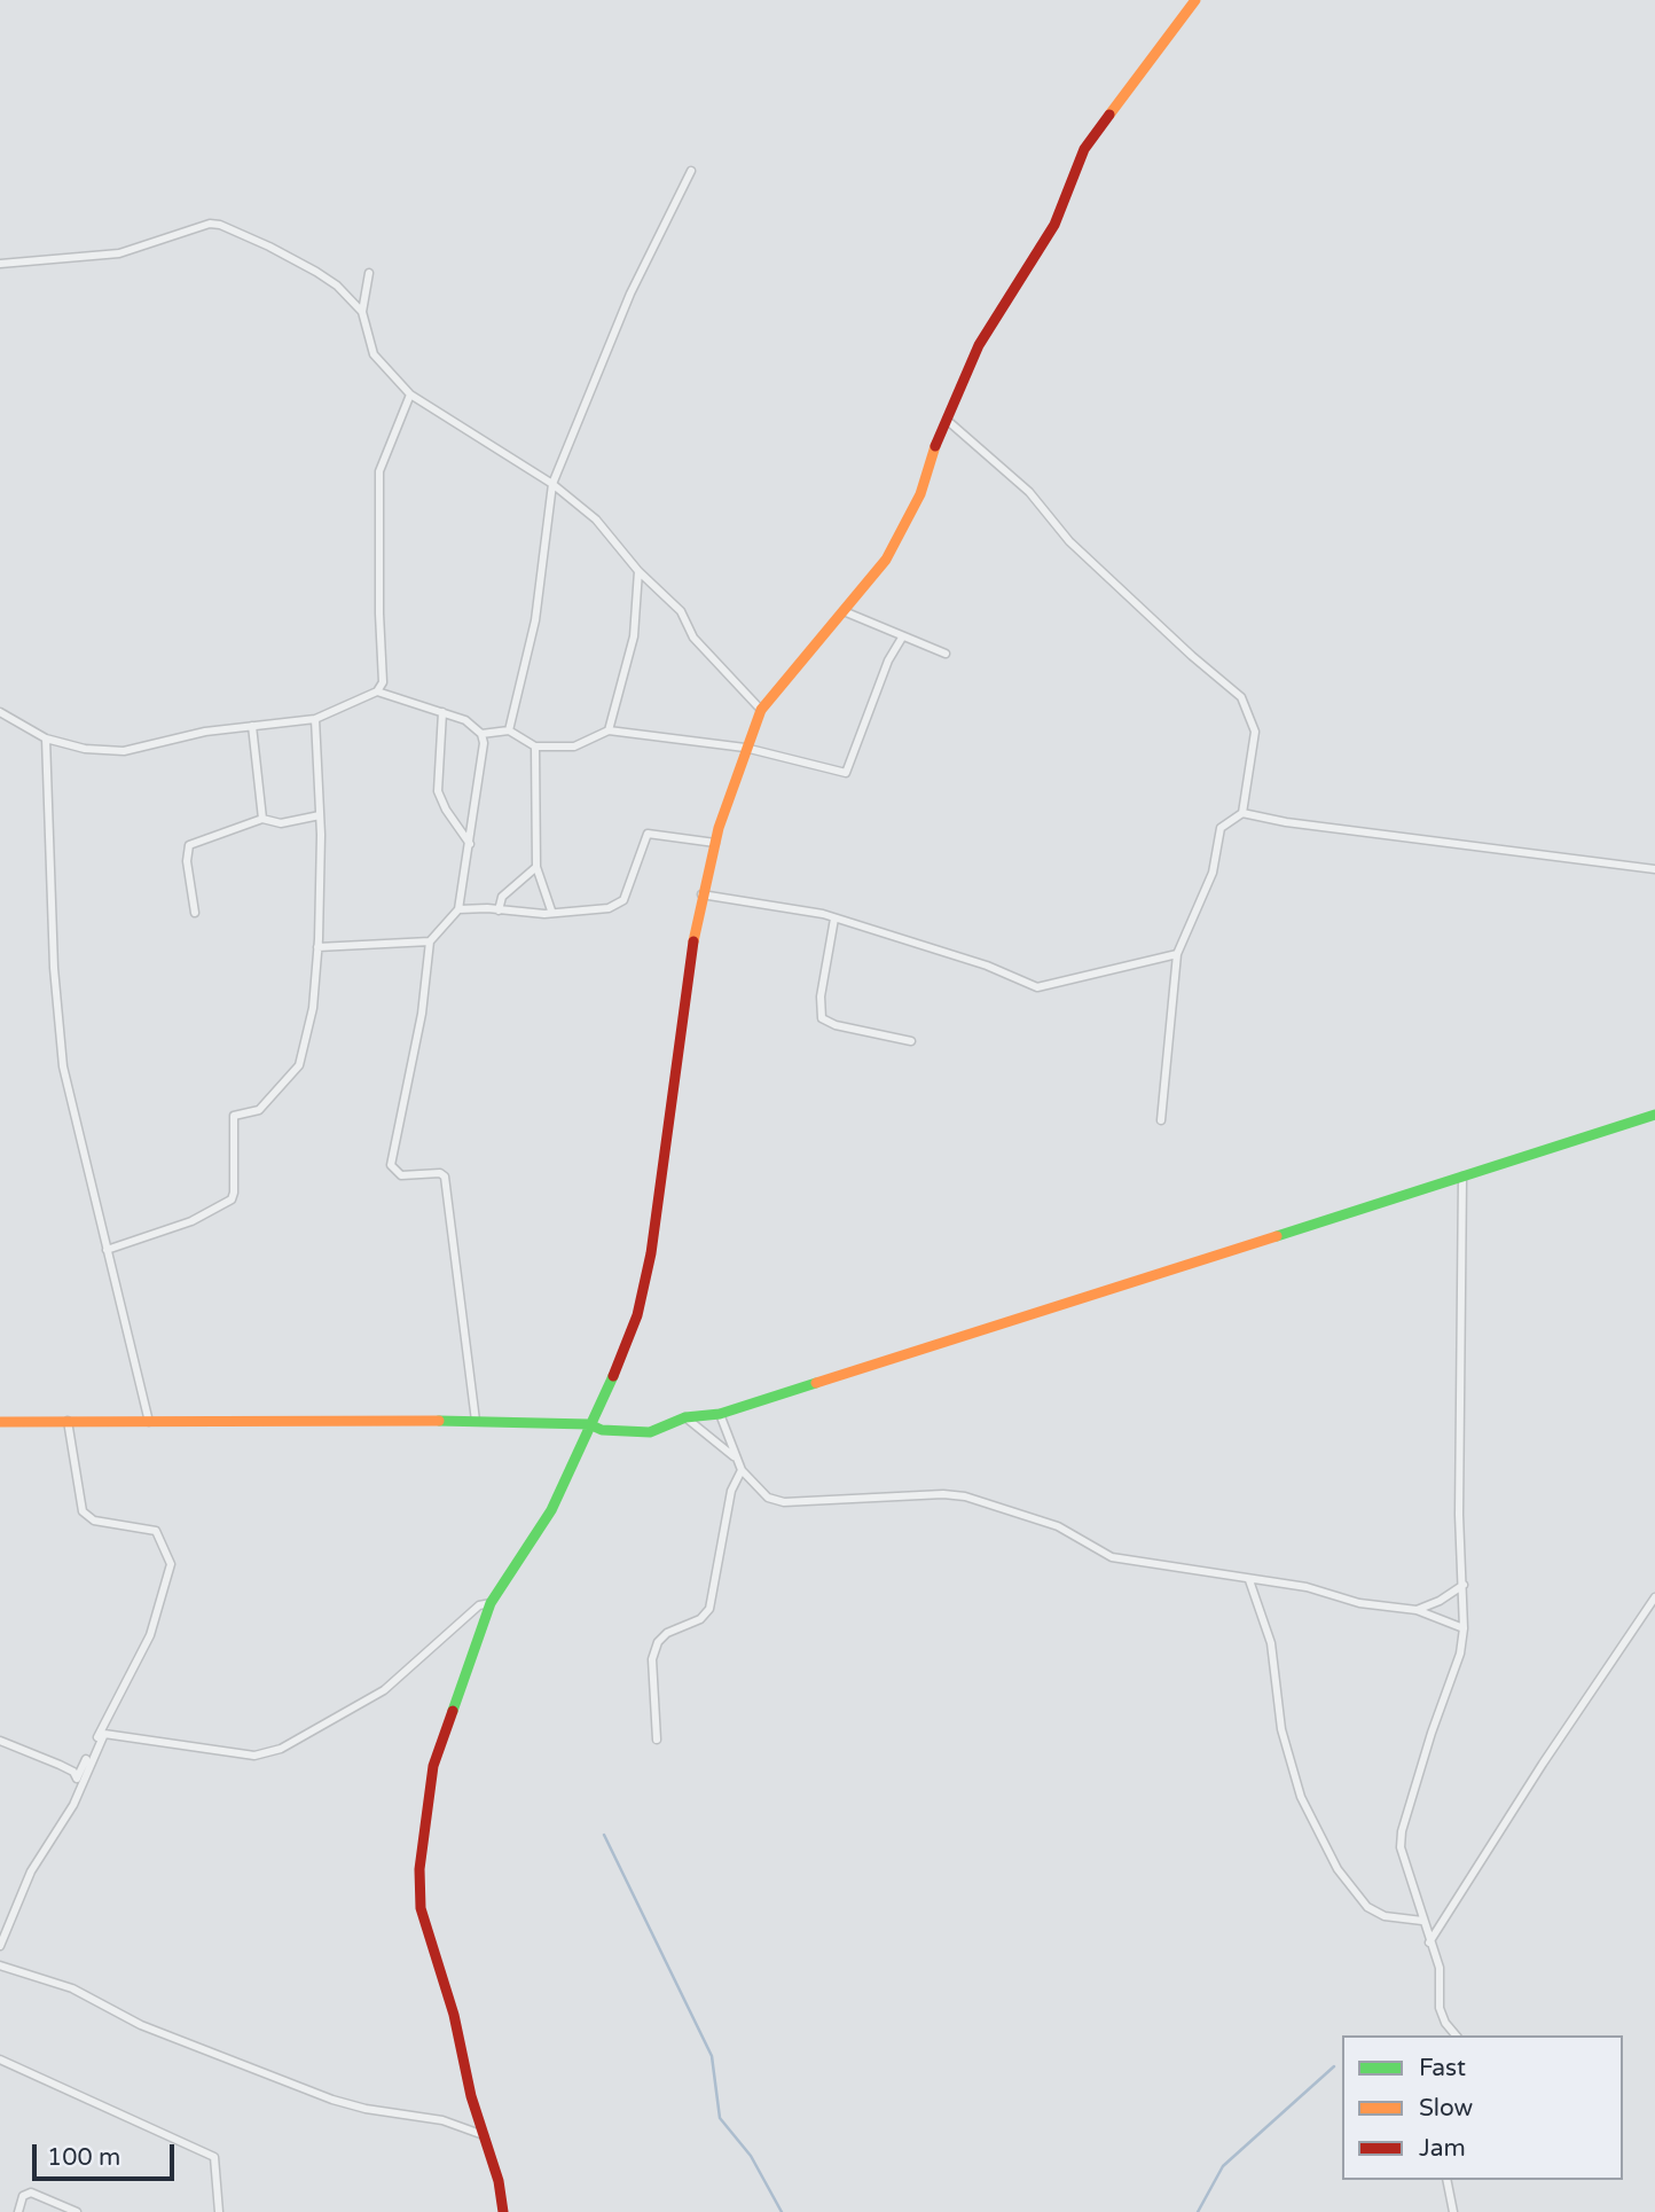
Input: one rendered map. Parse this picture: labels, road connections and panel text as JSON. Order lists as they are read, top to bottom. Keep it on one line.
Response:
{"legend":["Fast","Slow","Jam"],"scale_bar":"100 m"}
